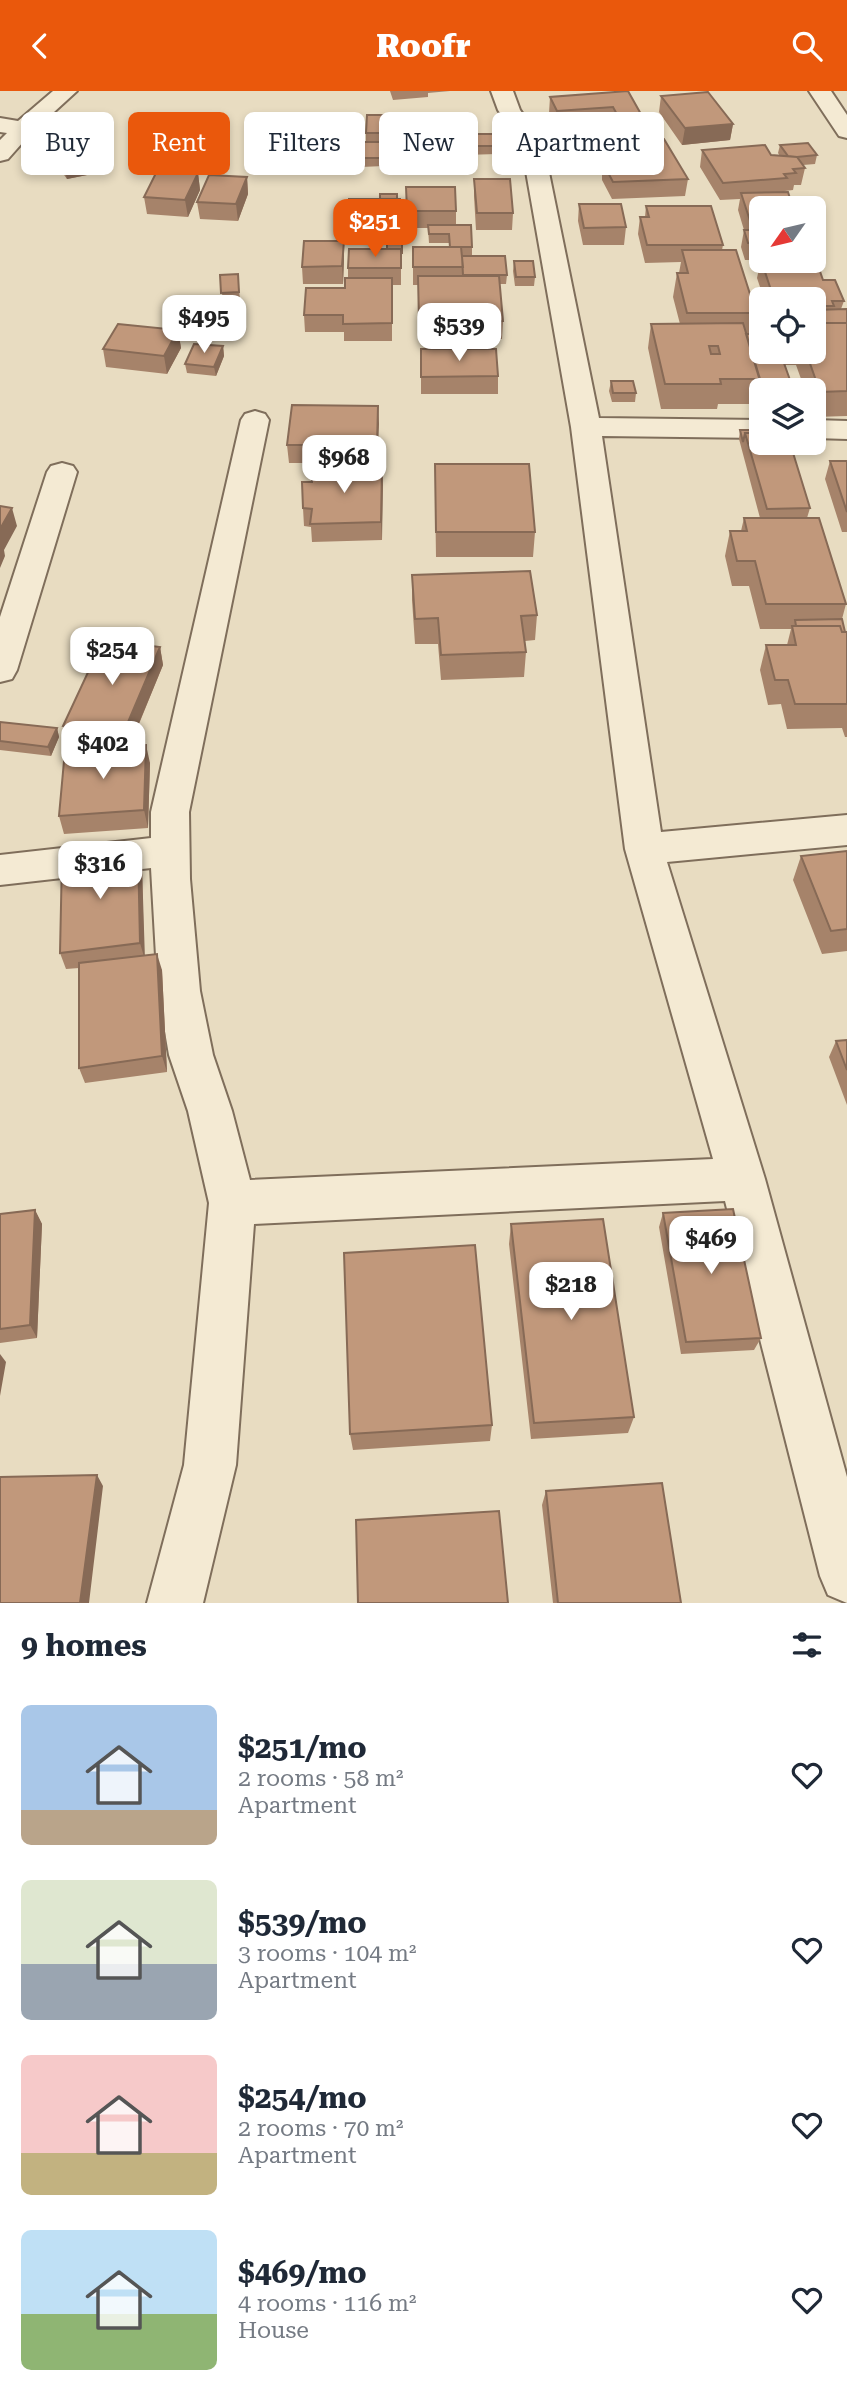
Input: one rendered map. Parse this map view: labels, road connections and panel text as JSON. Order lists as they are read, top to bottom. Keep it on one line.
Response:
{"north":"bottom left","page":{"header":"Roofr","chip":["Buy","Rent","Filters","New","Apartment"],"price":["$251","$495","$539","$968","$254","$402","$316","$469","$218"],"heading":"9 homes","list":[{"name":"$251/mo","note":"2 rooms · 58 m² · Apartment"},{"name":"$539/mo","note":"3 rooms · 104 m² · Apartment"},{"name":"$254/mo","note":"2 rooms · 70 m² · Apartment"},{"name":"$469/mo","note":"4 rooms · 116 m² · House"}]}}
